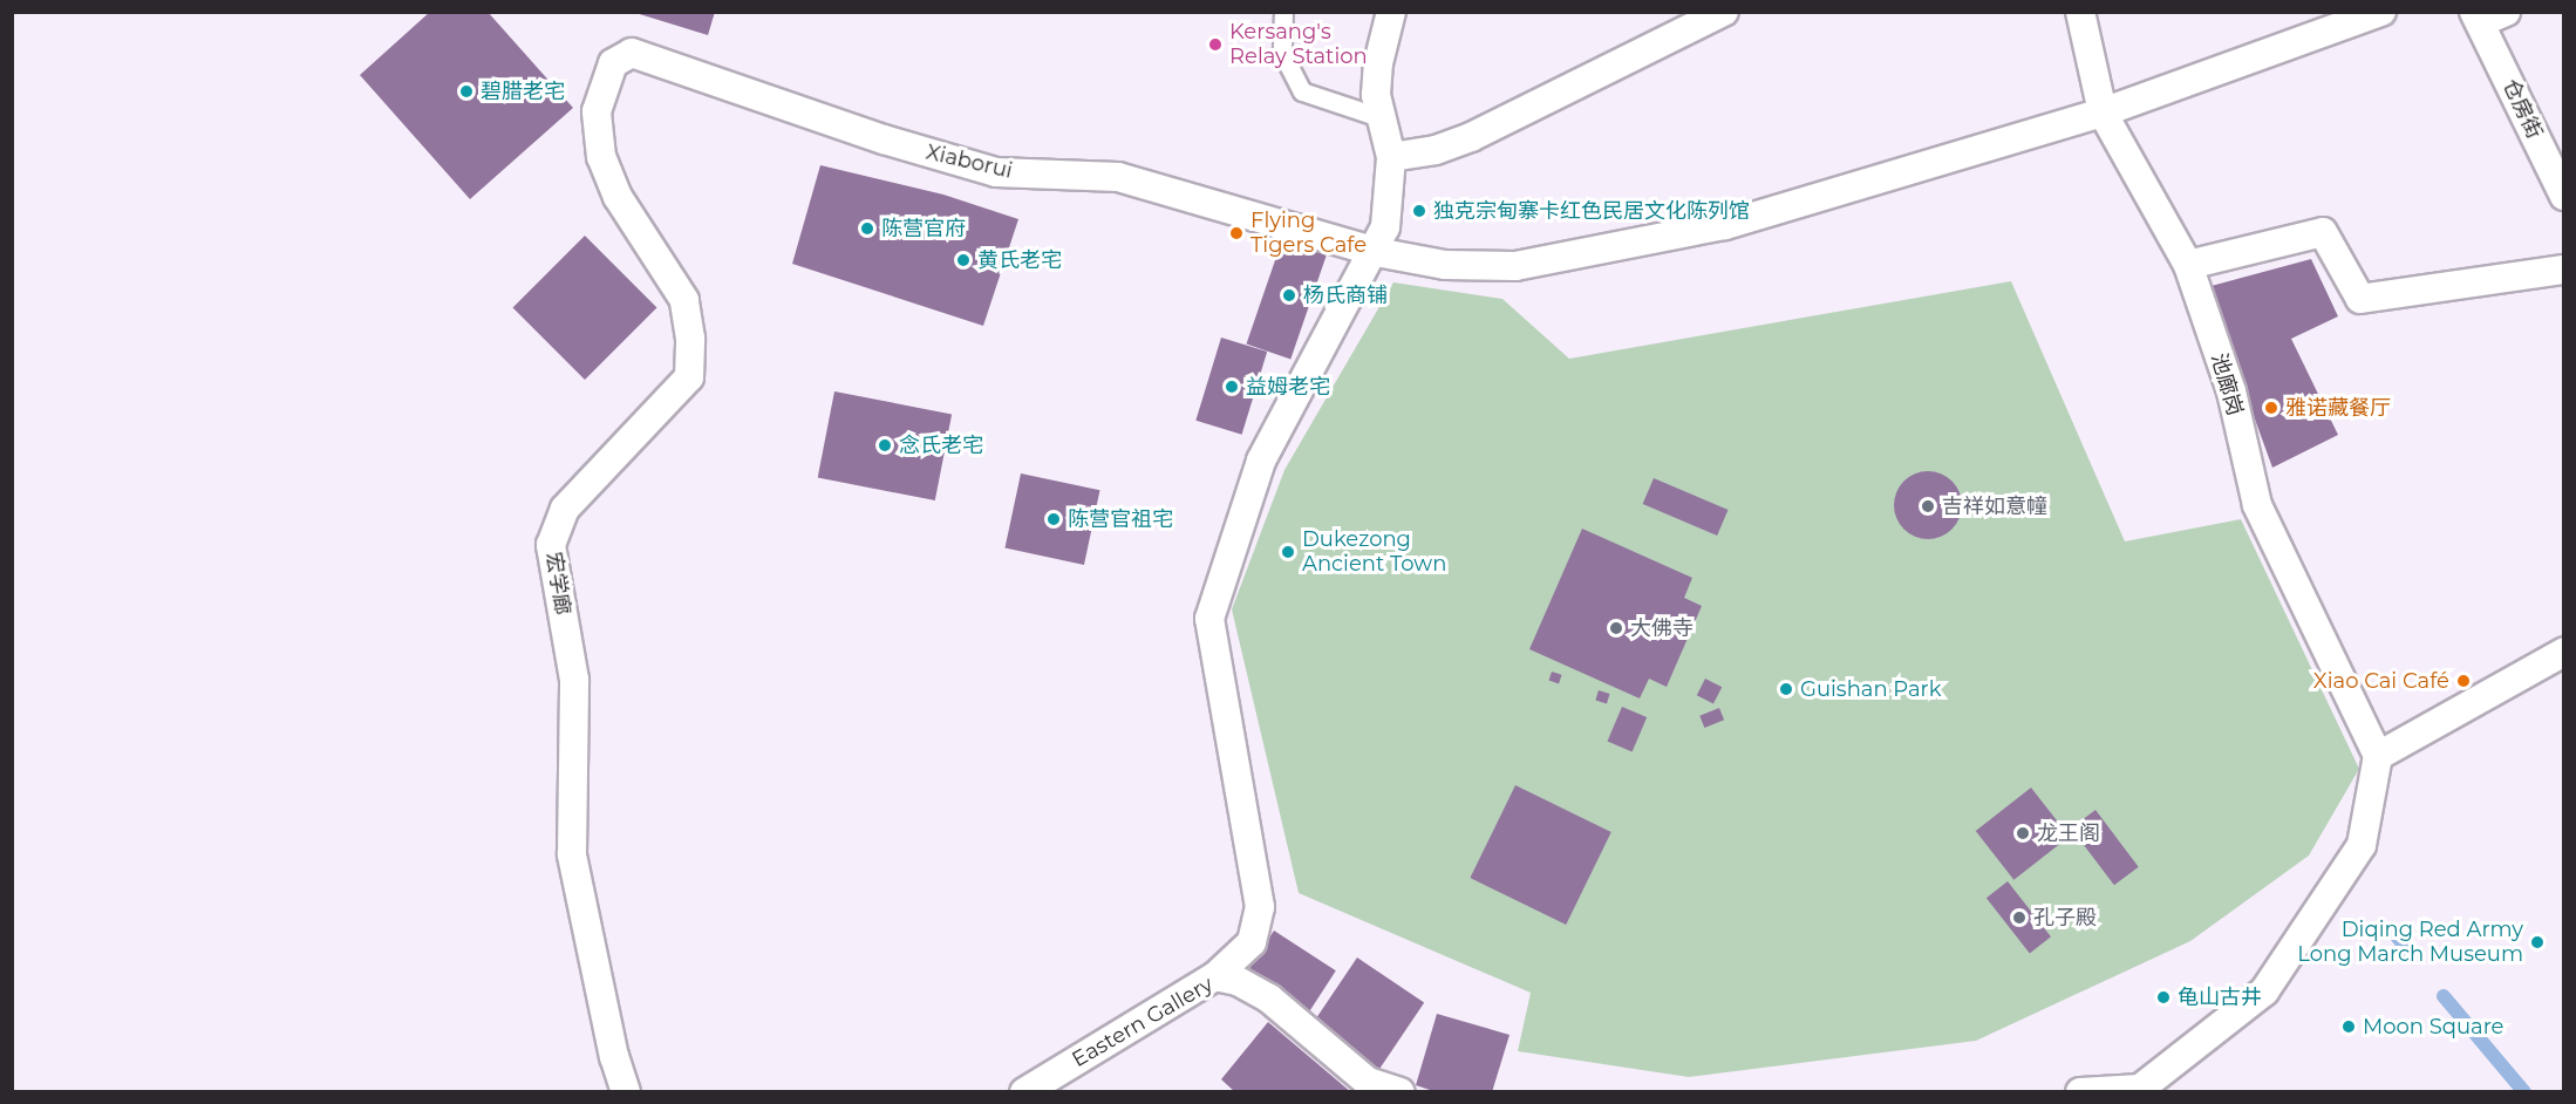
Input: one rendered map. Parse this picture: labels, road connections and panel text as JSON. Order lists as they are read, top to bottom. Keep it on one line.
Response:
{"streets":{"street":["仓房街","Xiaborui","池廊岗","宏学廊","Eastern Gallery"]},"crossings":[["Xiaborui","池廊岗"],["Xiaborui","宏学廊"]],"places":["Kersang's Relay Station","碧腊老宅","独克宗甸寨卡红色民居文化陈列馆","陈营官府","Flying Tigers Cafe","黄氏老宅","杨氏商铺","益姆老宅","雅诺藏餐厅","念氏老宅","吉祥如意幢","陈营官祖宅","Dukezong Ancient Town","大佛寺","Xiao Cai Café","Guishan Park","龙王阁","孔子殿","Diqing Red Army Long March Museum","龟山古井","Moon Square"]}
